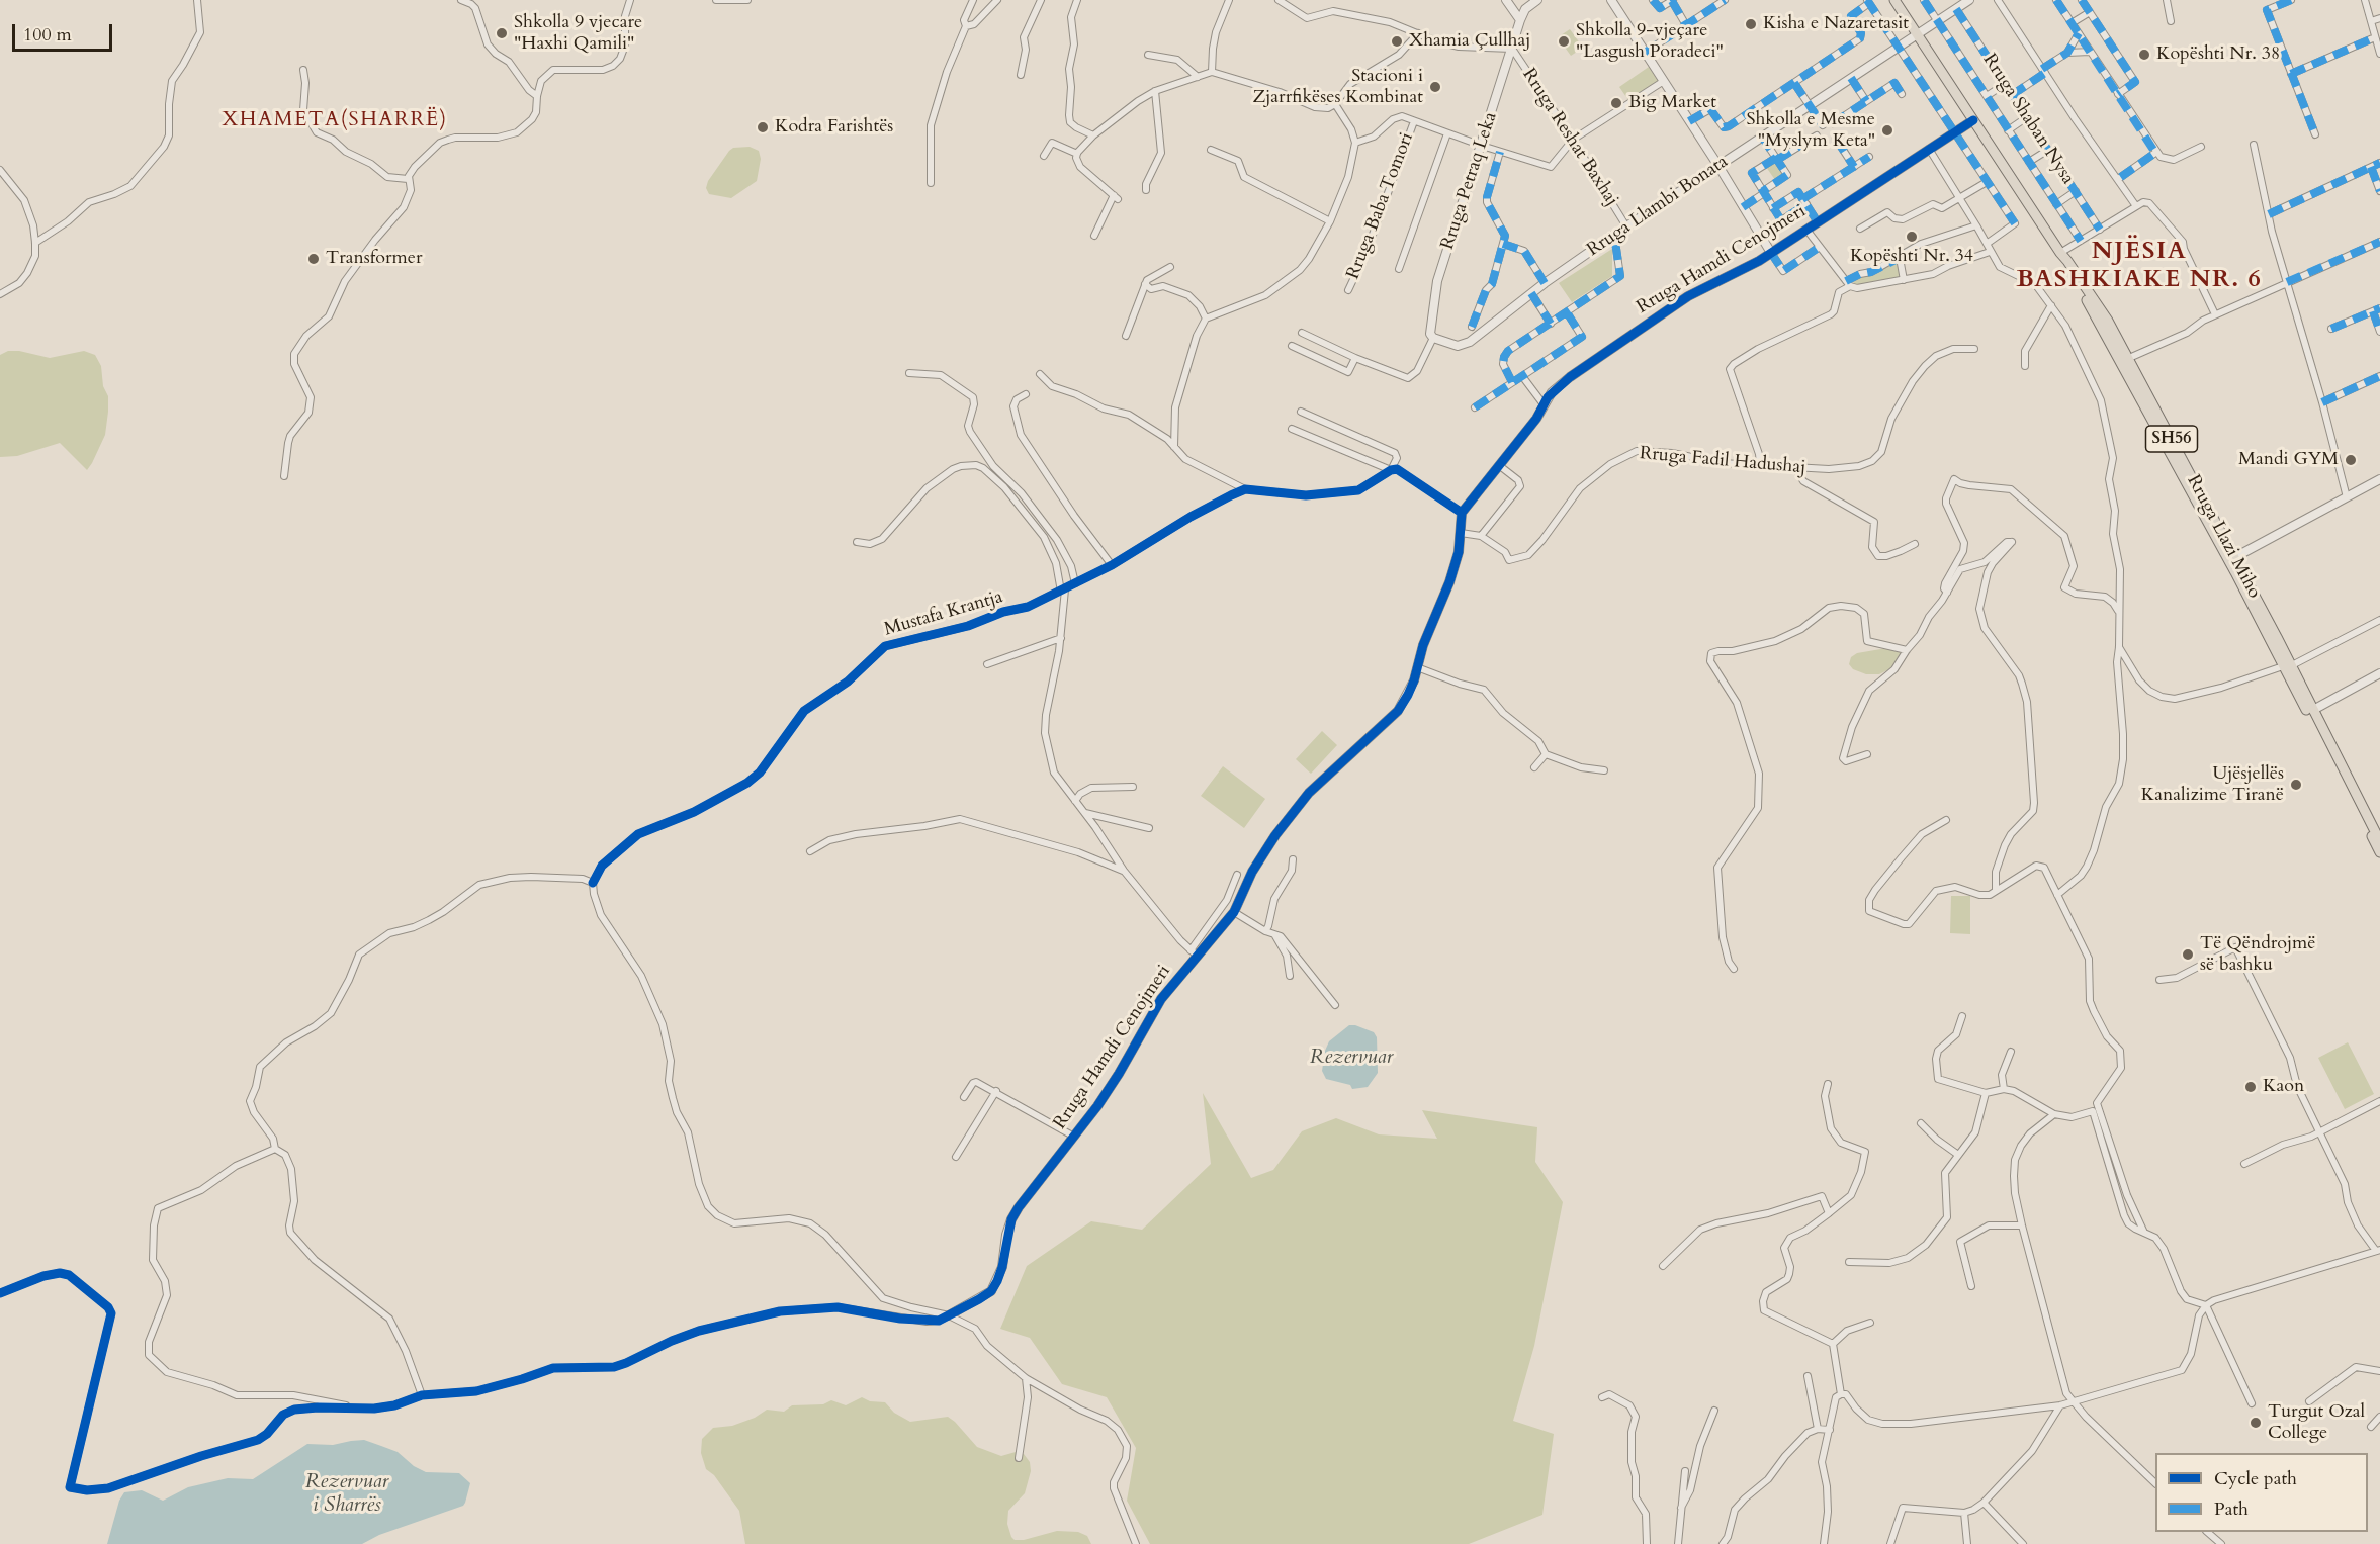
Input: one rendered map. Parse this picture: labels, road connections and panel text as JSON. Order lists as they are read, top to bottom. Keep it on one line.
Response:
{"streets":{"main road":["SH56","Rruga Llazi Miho"],"street":["Rruga Shaban Nysa","Rruga Reshat Baxhaj","Rruga Petraq Leka","Rruga Baba Tomori","Rruga Llambi Bonata","Rruga Hamdi Cenojmeri","Rruga Fadil Hadushaj","Mustafa Krantja"]},"crossings":[["Rruga Shaban Nysa","Rruga Llambi Bonata"],["Rruga Reshat Baxhaj","Rruga Petraq Leka"],["Rruga Reshat Baxhaj","Rruga Llambi Bonata"],["Rruga Petraq Leka","Rruga Llambi Bonata"],["Rruga Llambi Bonata","Rruga Llazi Miho"],["Rruga Hamdi Cenojmeri","Rruga Fadil Hadushaj"],["Rruga Hamdi Cenojmeri","Rruga Llazi Miho"],["SH56","Rruga Llazi Miho"]],"districts":["XHAMETA(SHARRË)","NJËSIA BASHKIAKE NR. 6"],"water":["Rezervuar","Rezervuar i Sharrës"],"places":["Kisha e Nazaretasit","Shkolla 9 vjecare \"Haxhi Qamili\"","Xhamia Çullhaj","Shkolla 9-vjeçare \"Lasgush Poradeci\"","Kopështi Nr. 38","Stacioni i Zjarrfikëses Kombinat","Big Market","Kodra Farishtës","Shkolla e Mesme \"Myslym Keta\"","Kopështi Nr. 34","Transformer","Mandi GYM","Ujësjellës Kanalizime Tiranë","Të Qëndrojmë së bashku","Kaon","Turgut Ozal College"],"legend":["Cycle path","Path"],"scale_bar":"100 m"}
